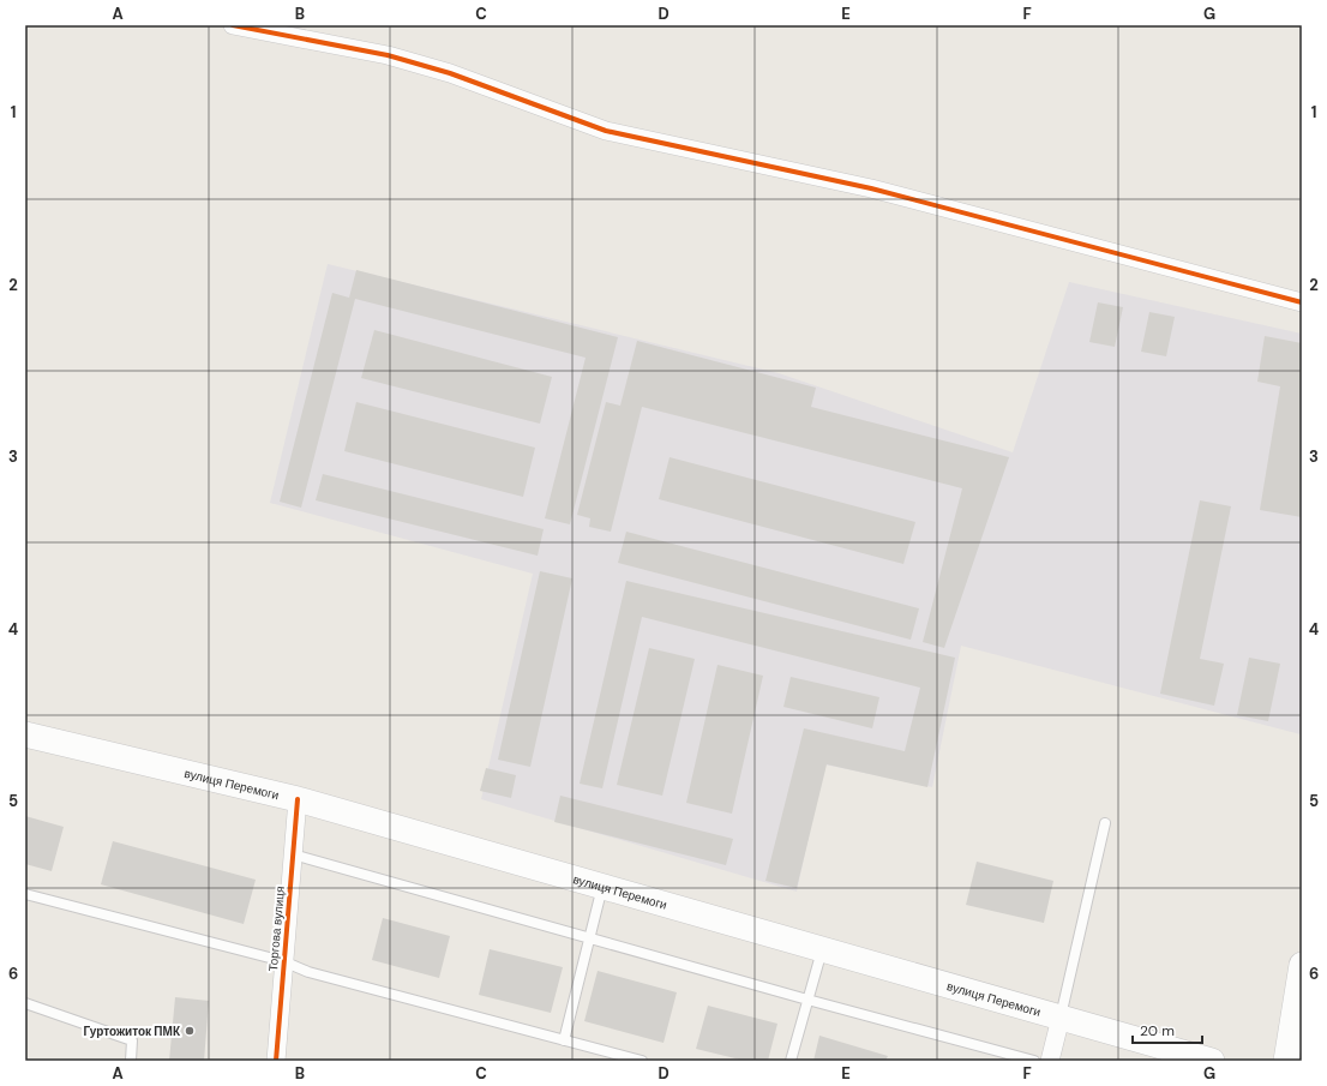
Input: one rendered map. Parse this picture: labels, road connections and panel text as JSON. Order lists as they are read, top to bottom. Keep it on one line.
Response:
{"streets":{"main road":["вулиця Перемоги"],"street":["Торгова вулиця"]},"crossings":[["вулиця Перемоги","Торгова вулиця"]],"places":["Гуртожиток ПМК"],"scale_bar":"20 m","grid":{"columns":["A","B","C","D","E","F","G"],"rows":["1","2","3","4","5","6"]}}
